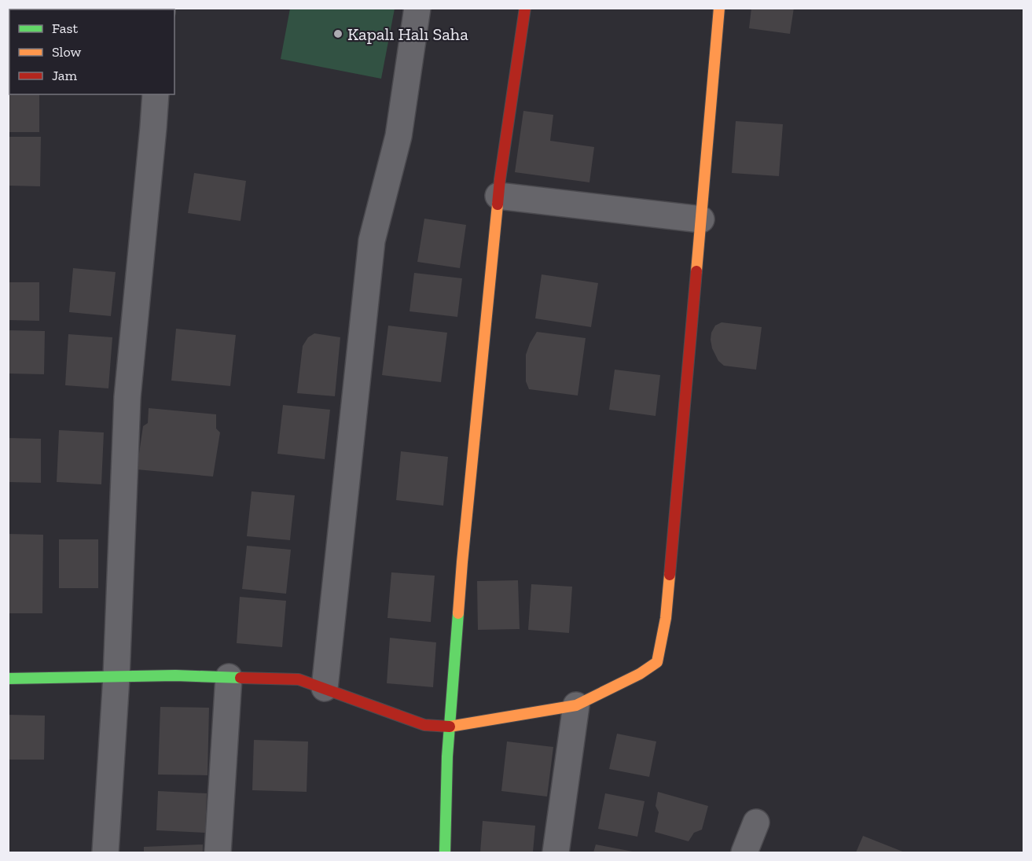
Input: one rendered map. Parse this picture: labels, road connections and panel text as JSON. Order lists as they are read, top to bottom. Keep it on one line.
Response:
{"places":["Kapalı Halı Saha"],"legend":["Fast","Slow","Jam"]}
